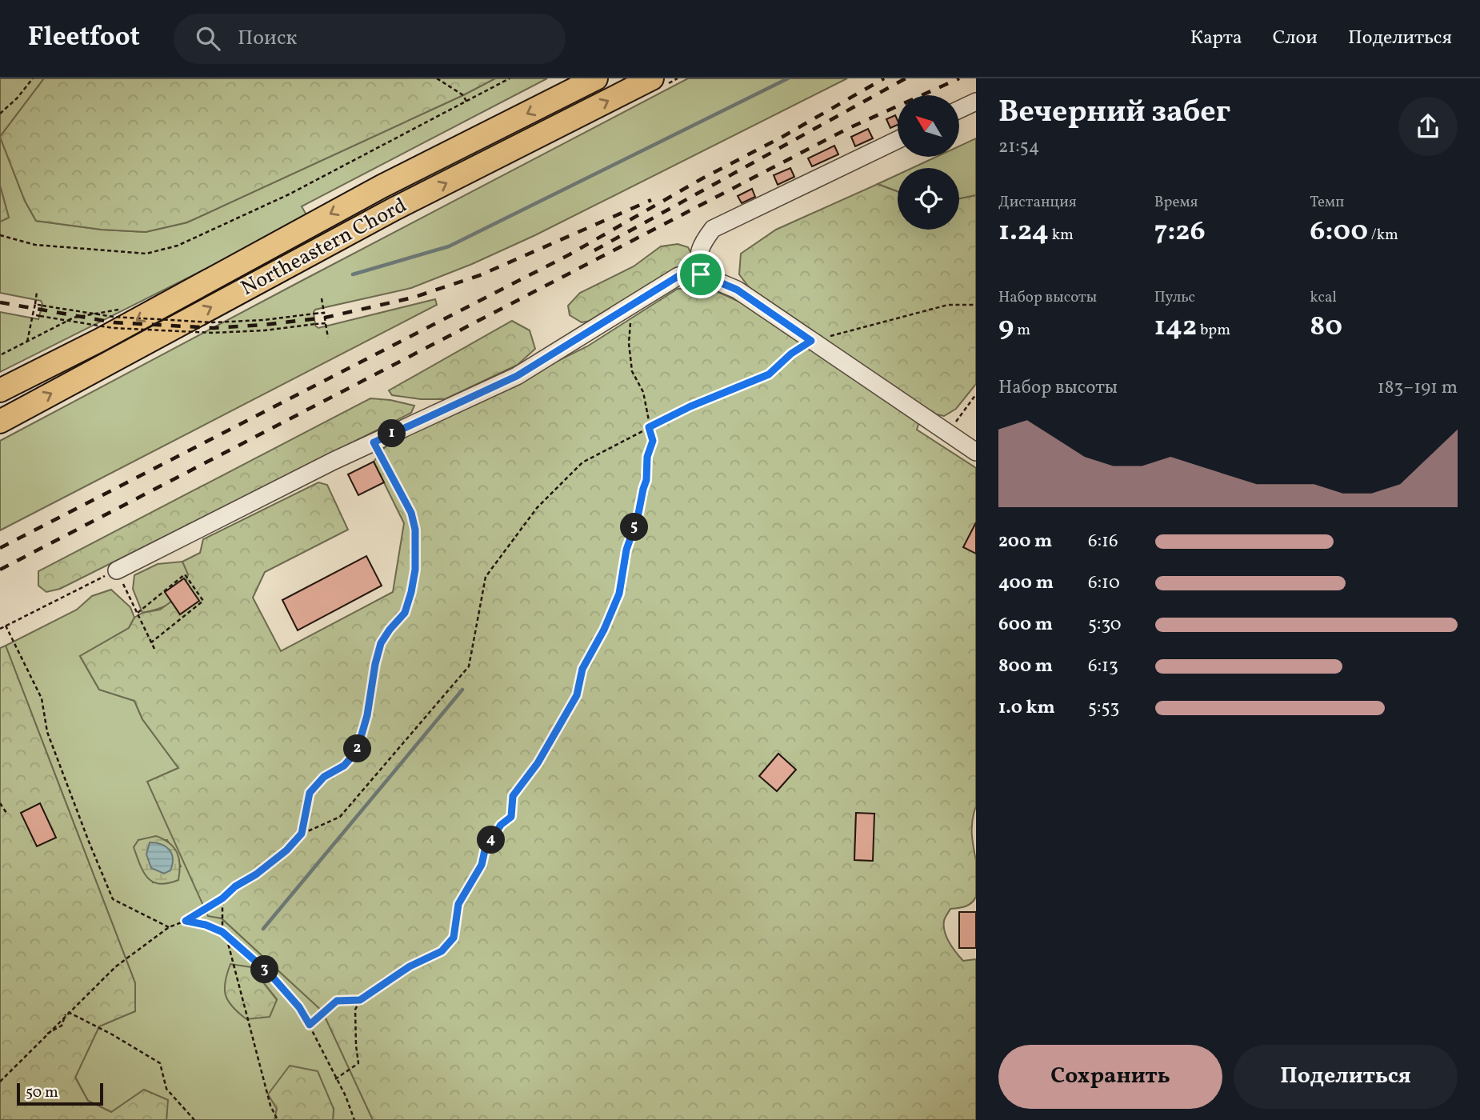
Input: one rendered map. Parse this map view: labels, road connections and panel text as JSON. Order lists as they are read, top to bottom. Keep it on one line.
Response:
{"streets":{"main road":["Northeastern Chord"]},"scale_bar":"50 m","north":"top left","page":{"header":"Fleetfoot","search":"Поиск","nav":["Карта","Слои","Поделиться"],"heading":["Вечерний забег","21:54"],"stats":[["Дистанция","1.24 km"],["Время","7:26"],["Темп","6:00 /km"],["Набор высоты","9 m"],["Пульс","142 bpm"],["kcal","80"]],"chart":["Набор высоты","183–191 m"],"pins":["1","5","2","4","3"],"list":[{"name":"200 m","note":"6:16"},{"name":"400 m","note":"6:10"},{"name":"600 m","note":"5:30"},{"name":"800 m","note":"6:13"},{"name":"1.0 km","note":"5:53"}],"buttons":["Сохранить","Поделиться"],"scale":"50 m"}}
